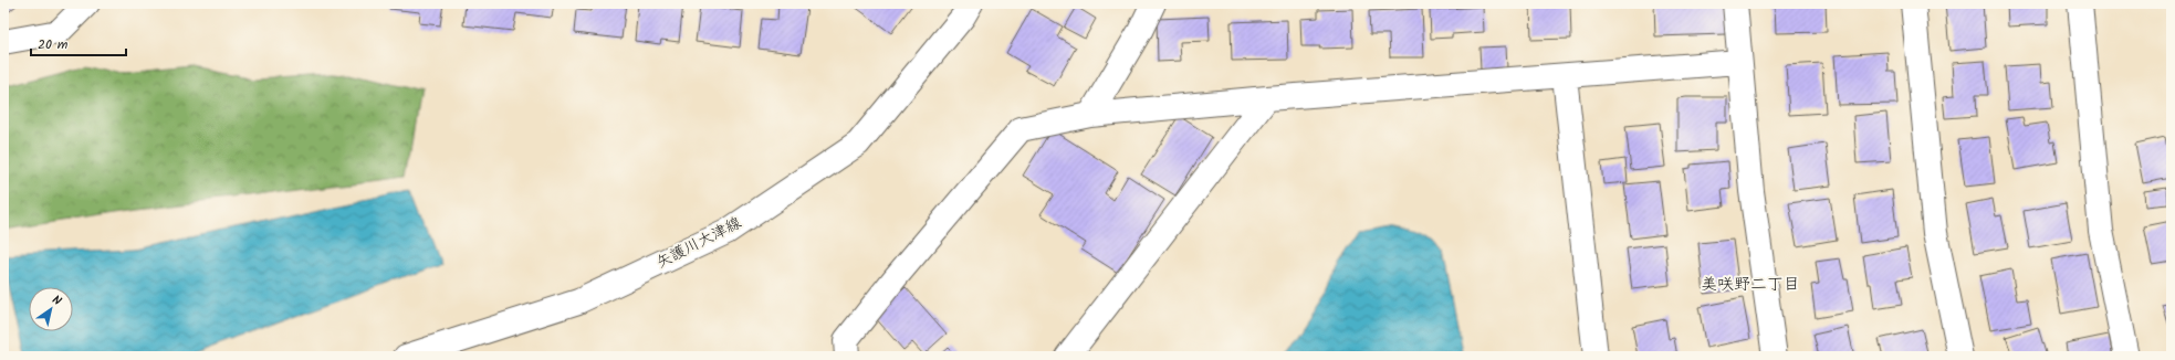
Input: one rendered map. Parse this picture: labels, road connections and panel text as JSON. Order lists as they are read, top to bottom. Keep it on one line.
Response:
{"streets":{"street":["矢護川大津線"]},"districts":["美咲野二丁目"],"scale_bar":"20 m","north":"top right"}
